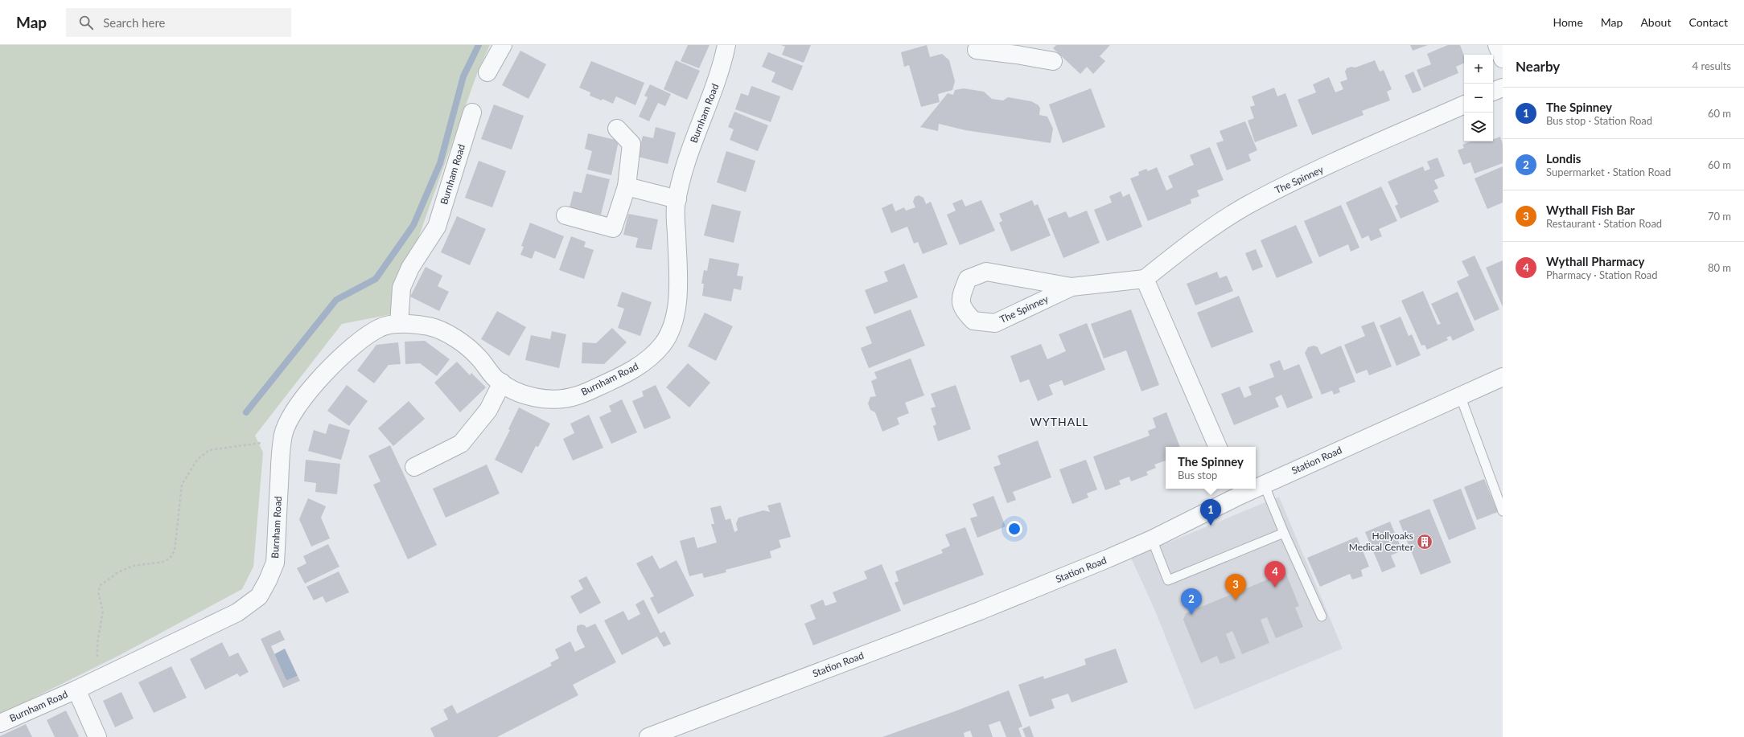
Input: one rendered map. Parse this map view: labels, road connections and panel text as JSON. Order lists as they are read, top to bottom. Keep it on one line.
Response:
{"streets":{"street":["Burnham Road","The Spinney","Station Road"]},"districts":["WYTHALL"],"places":{"building":["Hollyoaks Medical Center"]},"page":{"header":"Map","search":"Search here","nav":["Home","Map","About","Contact"],"heading":["Nearby","4 results"],"map_buttons":["+","−"],"list":[{"mark":"1","name":"The Spinney","note":"Bus stop · Station Road","value":"60 m"},{"mark":"2","name":"Londis","note":"Supermarket · Station Road","value":"60 m"},{"mark":"3","name":"Wythall Fish Bar","note":"Restaurant · Station Road","value":"70 m"},{"mark":"4","name":"Wythall Pharmacy","note":"Pharmacy · Station Road","value":"80 m"}],"popup":["The Spinney","Bus stop"],"pins":["1","4","3","2"]}}
